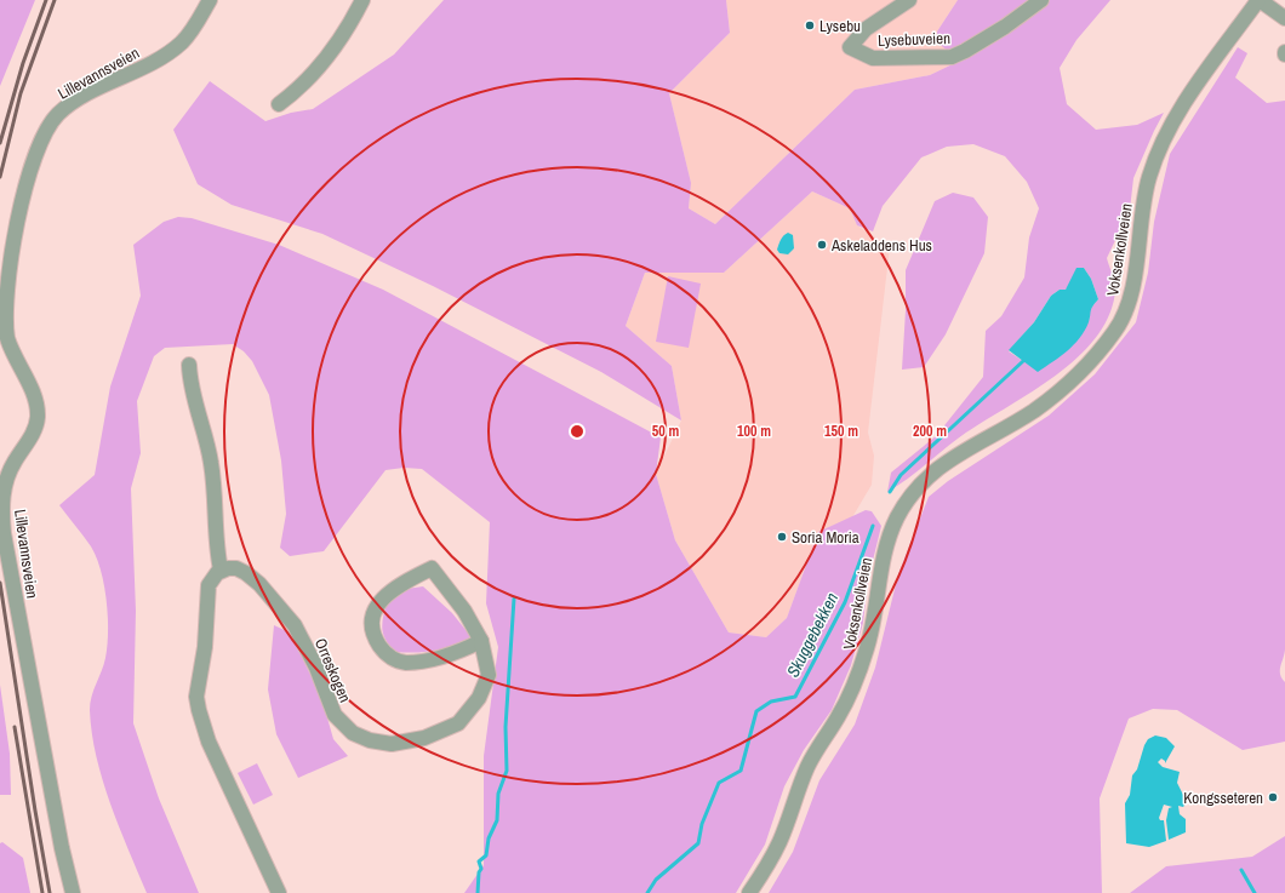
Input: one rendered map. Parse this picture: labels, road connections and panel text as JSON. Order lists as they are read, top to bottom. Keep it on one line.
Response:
{"streets":{"street":["Lysebuveien","Lillevannsveien","Voksenkollveien","Orreskogen"]},"water":["Skuggebekken"],"places":["Lysebu","Askeladdens Hus","Soria Moria","Kongsseteren"],"rings":["50 m","100 m","150 m","200 m"]}
